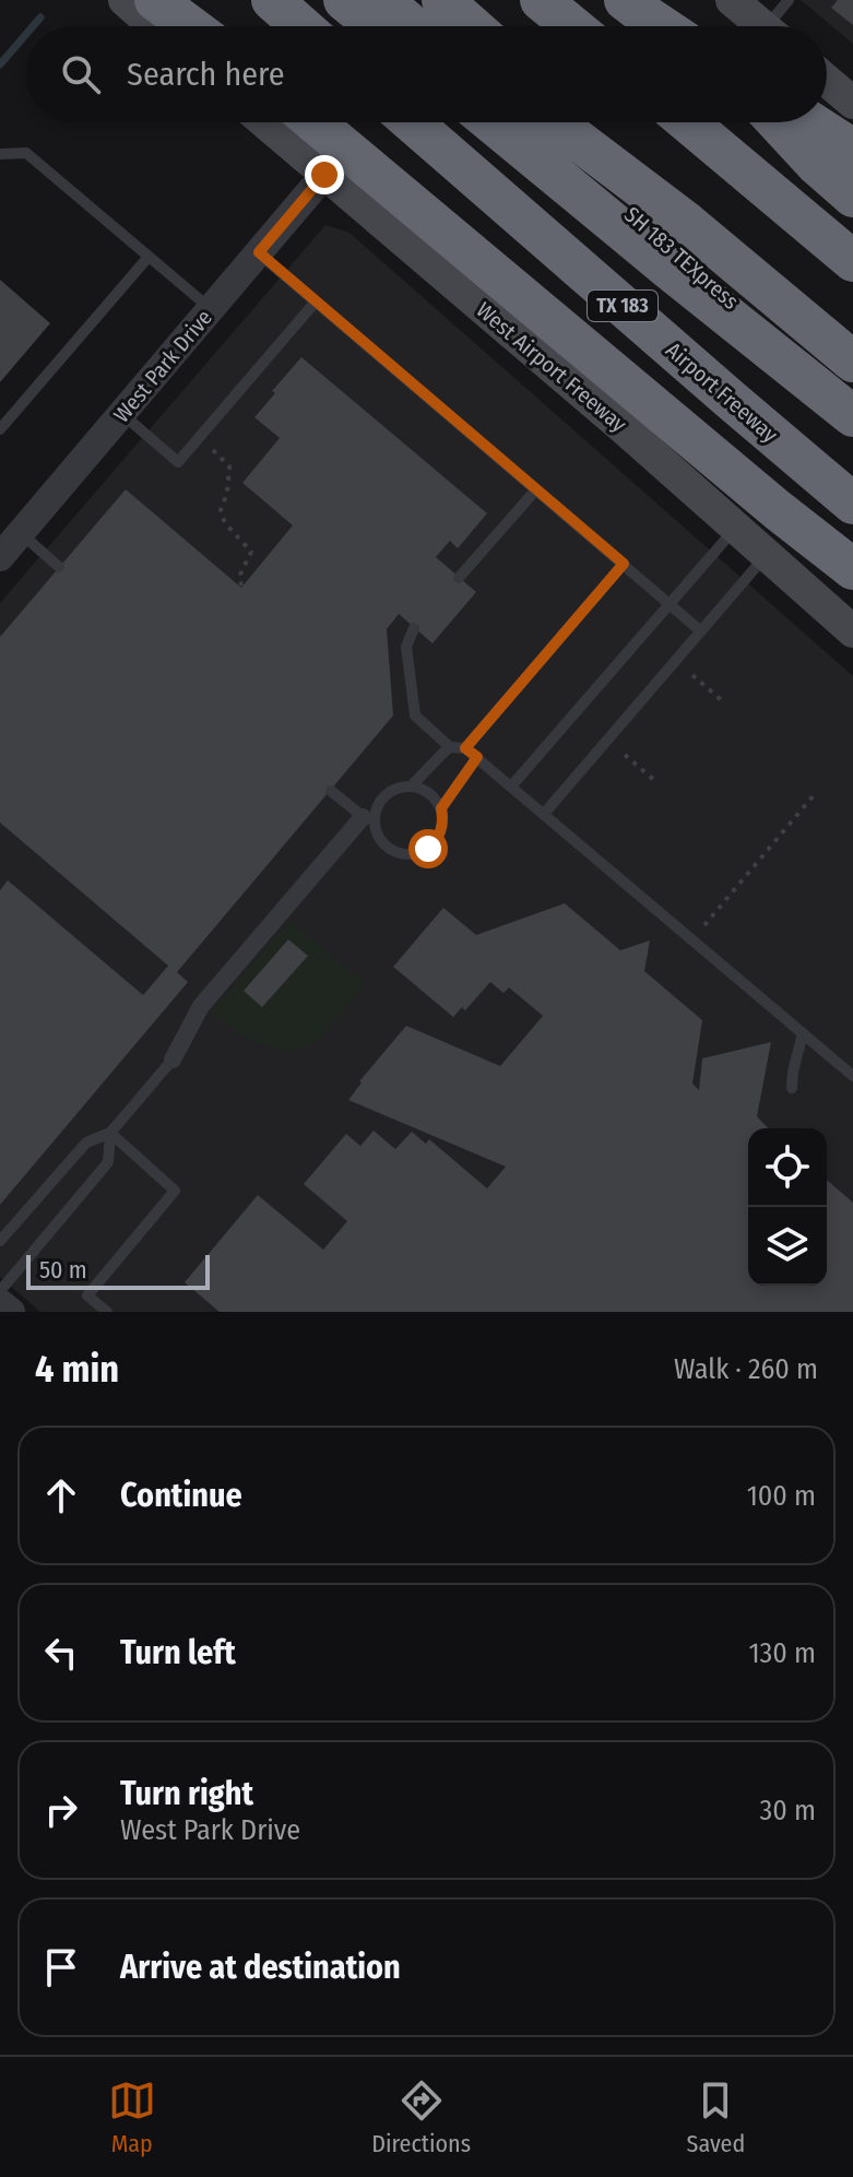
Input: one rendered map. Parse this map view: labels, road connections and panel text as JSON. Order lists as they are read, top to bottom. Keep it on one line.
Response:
{"streets":{"highway":["SH 183 TEXpress","TX 183","Airport Freeway"],"main road":["West Airport Freeway"],"street":["West Park Drive"]},"crossings":[["West Park Drive","West Airport Freeway"]],"scale_bar":"50 m","page":{"search":"Search here","scale":"50 m","heading":["4 min","Walk · 260 m"],"list":[["Continue","100 m"],["Turn left","130 m"],["Turn right","West Park Drive","30 m"],"Arrive at destination"],"nav":["Map","Directions","Saved"]}}
